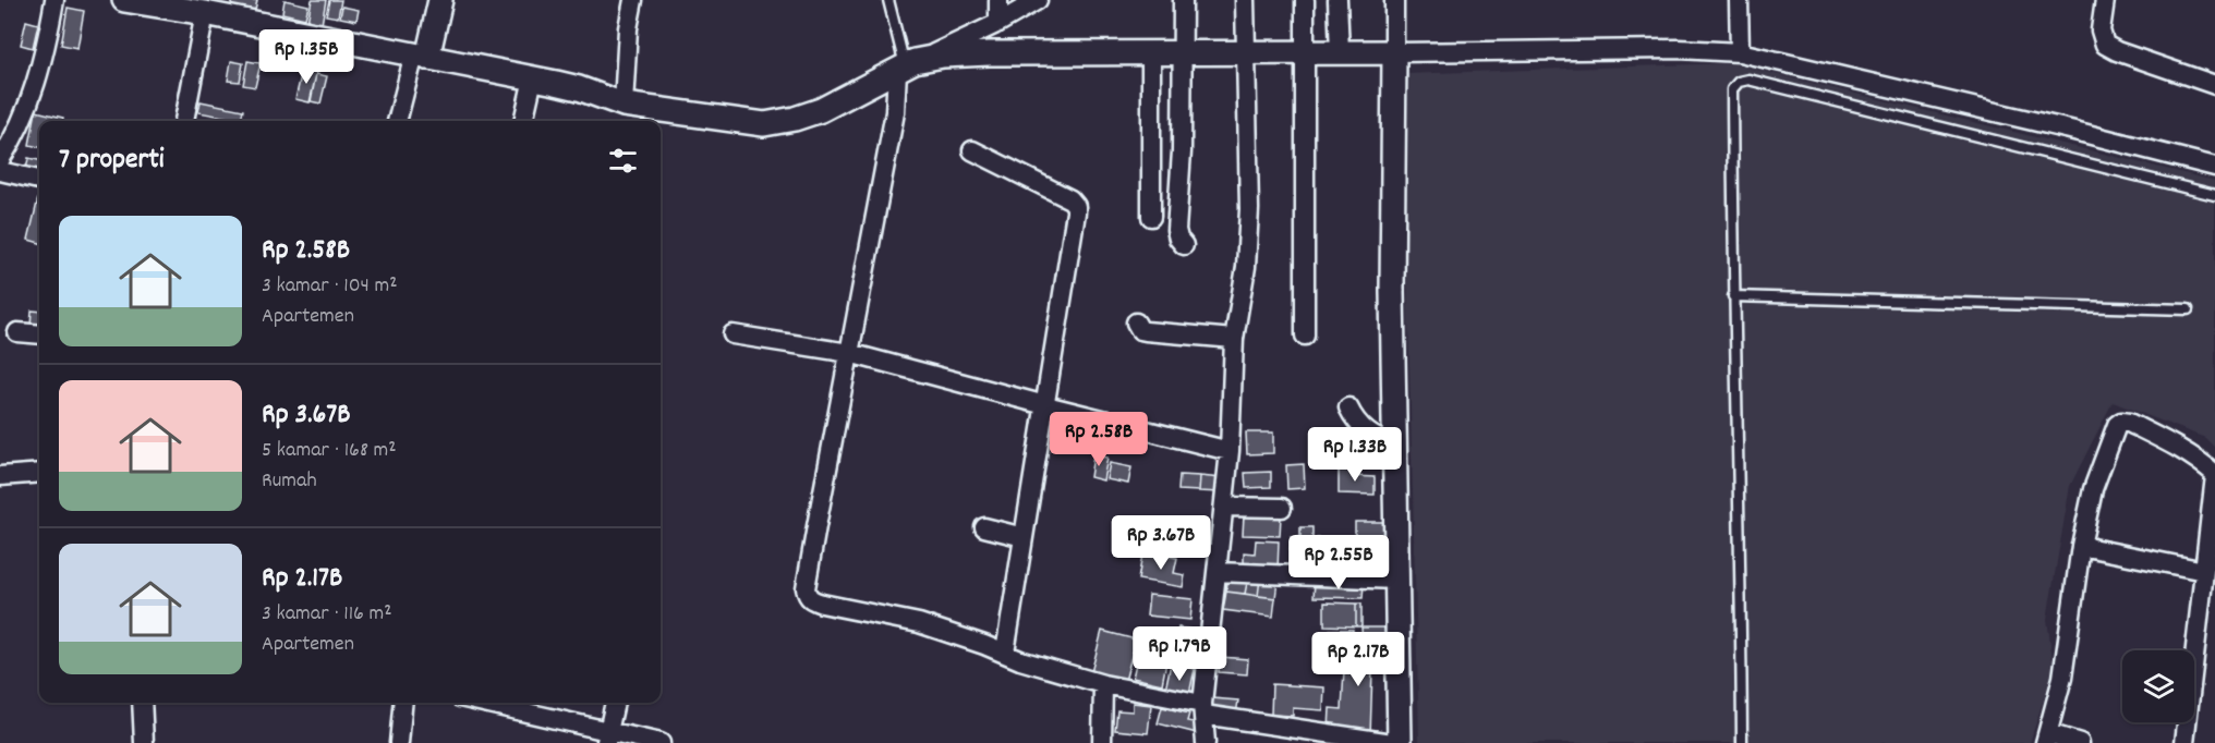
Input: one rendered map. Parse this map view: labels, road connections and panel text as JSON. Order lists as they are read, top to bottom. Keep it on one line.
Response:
{"page":{"price":["Rp 1.35B","Rp 2.58B","Rp 1.33B","Rp 3.67B","Rp 2.55B","Rp 1.79B","Rp 2.17B"],"heading":"7 properti","list":[{"name":"Rp 2.58B","note":"3 kamar · 104 m² · Apartemen"},{"name":"Rp 3.67B","note":"5 kamar · 168 m² · Rumah"},{"name":"Rp 2.17B","note":"3 kamar · 116 m² · Apartemen"}]}}
